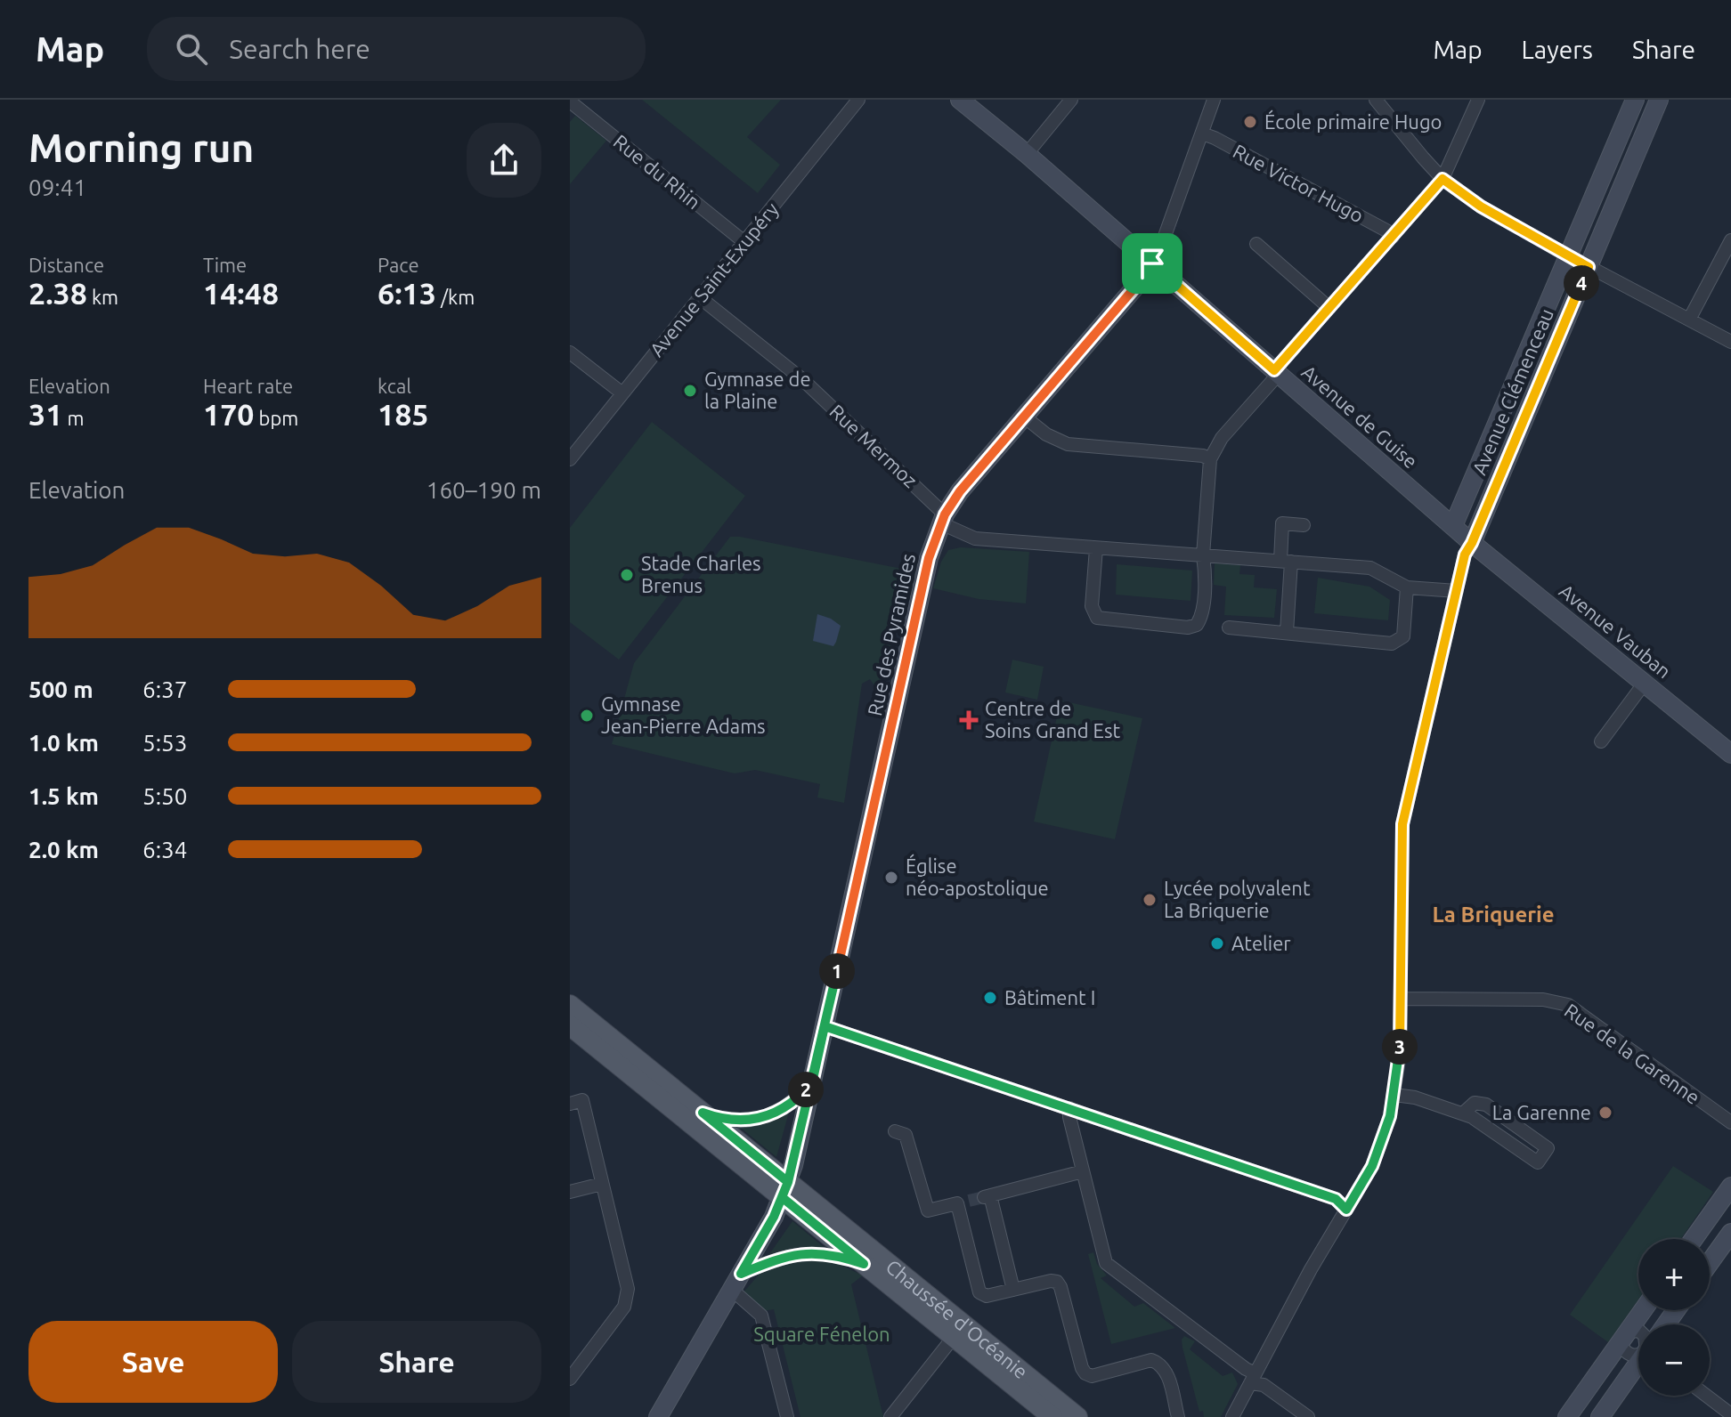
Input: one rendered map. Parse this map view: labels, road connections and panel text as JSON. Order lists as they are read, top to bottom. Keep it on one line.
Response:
{"streets":{"main road":["Chaussée d'Océanie"],"street":["Rue du Rhin","Rue Victor Hugo","Avenue Saint-Exupéry","Avenue Clémenceau","Avenue de Guise","Rue Mermoz","Avenue Vauban","Rue des Pyramides","Rue de la Garenne"]},"crossings":[["Rue du Rhin","Avenue Saint-Exupéry"],["Avenue Saint-Exupéry","Rue Mermoz"],["Avenue Clémenceau","Avenue de Guise"],["Avenue Clémenceau","Avenue Vauban"],["Avenue de Guise","Avenue Vauban"],["Avenue de Guise","Rue des Pyramides"],["Rue Mermoz","Rue des Pyramides"],["Rue des Pyramides","Chaussée d'Océanie"]],"districts":["La Briquerie"],"parks":["Square Fénelon"],"places":{"other":["École primaire Hugo","Gymnase de la Plaine","Stade Charles Brenus","Gymnase Jean-Pierre Adams","Église néo-apostolique","Lycée polyvalent La Briquerie","Atelier","Bâtiment I","La Garenne"],"health":["Centre de Soins Grand Est"]},"page":{"header":"Map","search":"Search here","nav":["Map","Layers","Share"],"heading":["Morning run","09:41"],"stats":[["Distance","2.38 km"],["Time","14:48"],["Pace","6:13 /km"],["Elevation","31 m"],["Heart rate","170 bpm"],["kcal","185"]],"pins":["4","1","3","2"],"chart":["Elevation","160–190 m"],"list":[{"name":"500 m","note":"6:37"},{"name":"1.0 km","note":"5:53"},{"name":"1.5 km","note":"5:50"},{"name":"2.0 km","note":"6:34"}],"map_buttons":["+","−"],"buttons":["Save","Share"]}}
